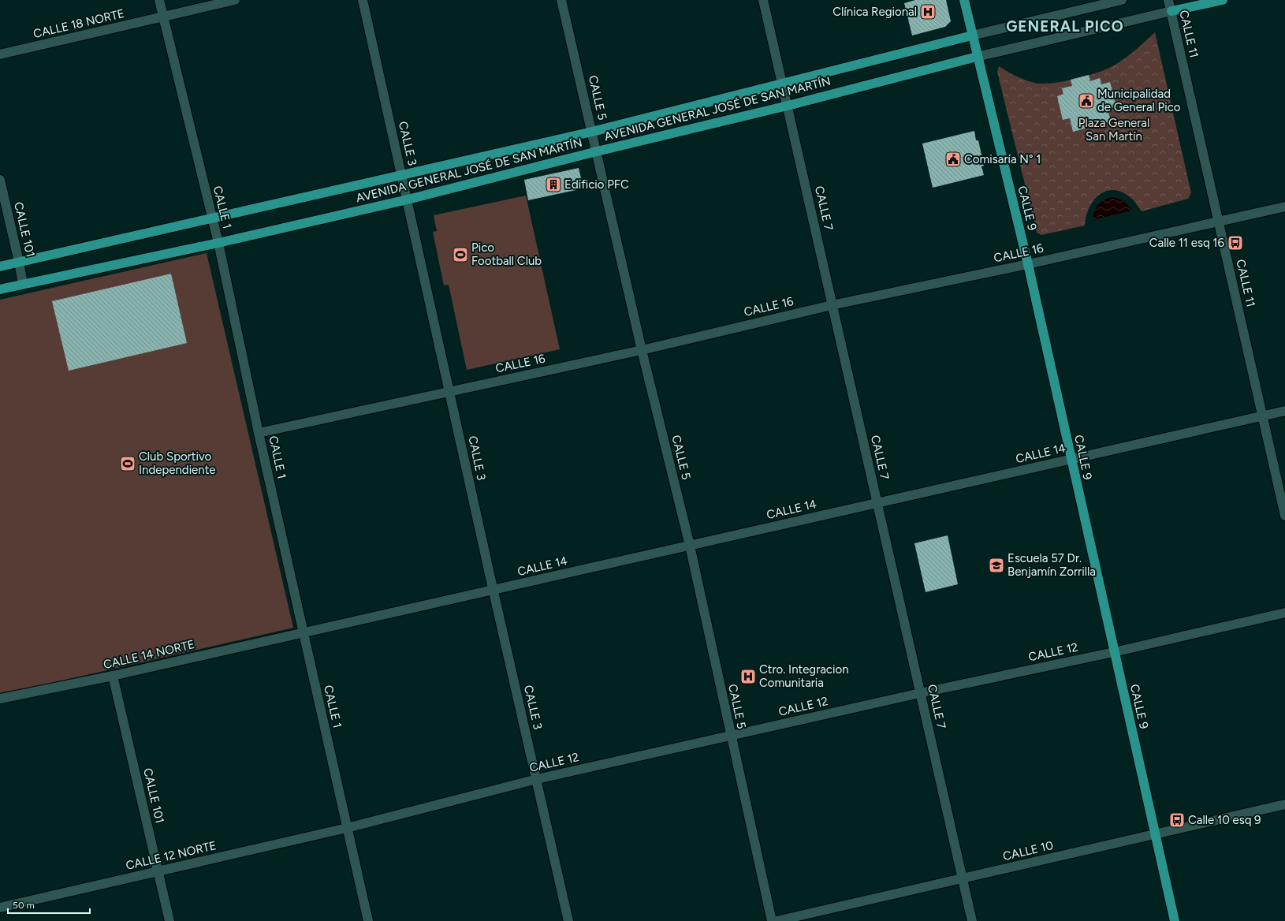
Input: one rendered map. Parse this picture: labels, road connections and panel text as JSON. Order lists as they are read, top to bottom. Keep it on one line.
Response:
{"streets":{"main road":["AVENIDA GENERAL JOSÉ DE SAN MARTÍN","CALLE 9"],"street":["CALLE 18 NORTE","CALLE 11","CALLE 5","CALLE 3","CALLE 1","CALLE 7","CALLE 101","CALLE 16","CALLE 14","CALLE 12","CALLE 14 NORTE","CALLE 10","CALLE 12 NORTE"]},"crossings":[["CALLE 18 NORTE","CALLE 1"],["CALLE 11","AVENIDA GENERAL JOSÉ DE SAN MARTÍN"],["CALLE 11","CALLE 16"],["CALLE 11","CALLE 14"],["CALLE 5","AVENIDA GENERAL JOSÉ DE SAN MARTÍN"],["CALLE 5","CALLE 16"],["CALLE 5","CALLE 14"],["CALLE 5","CALLE 12"],["AVENIDA GENERAL JOSÉ DE SAN MARTÍN","CALLE 3"],["AVENIDA GENERAL JOSÉ DE SAN MARTÍN","CALLE 1"],["AVENIDA GENERAL JOSÉ DE SAN MARTÍN","CALLE 7"],["AVENIDA GENERAL JOSÉ DE SAN MARTÍN","CALLE 9"],["AVENIDA GENERAL JOSÉ DE SAN MARTÍN","CALLE 101"],["CALLE 3","CALLE 16"],["CALLE 3","CALLE 14"],["CALLE 3","CALLE 12"],["CALLE 1","CALLE 16"],["CALLE 1","CALLE 14"],["CALLE 1","CALLE 12"],["CALLE 1","CALLE 14 NORTE"],["CALLE 1","CALLE 12 NORTE"],["CALLE 7","CALLE 16"],["CALLE 7","CALLE 14"],["CALLE 7","CALLE 12"],["CALLE 7","CALLE 10"],["CALLE 9","CALLE 16"],["CALLE 9","CALLE 14"],["CALLE 9","CALLE 12"],["CALLE 9","CALLE 10"],["CALLE 101","CALLE 14 NORTE"],["CALLE 101","CALLE 12 NORTE"],["CALLE 14","CALLE 14 NORTE"],["CALLE 12","CALLE 12 NORTE"]],"districts":["GENERAL PICO"],"parks":["Plaza General San Martín"],"places":{"hospital":["Clínica Regional","Ctro. Integracion Comunitaria"],"public building":["Municipalidad de General Pico","Comisaría N° 1"],"building":["Edificio PFC"],"bus stop":["Calle 11 esq 16","Calle 10 esq 9"],"sports":["Pico Football Club","Club Sportivo Independiente"],"school or university":["Escuela 57 Dr. Benjamín Zorrilla"]},"scale_bar":"50 m"}
